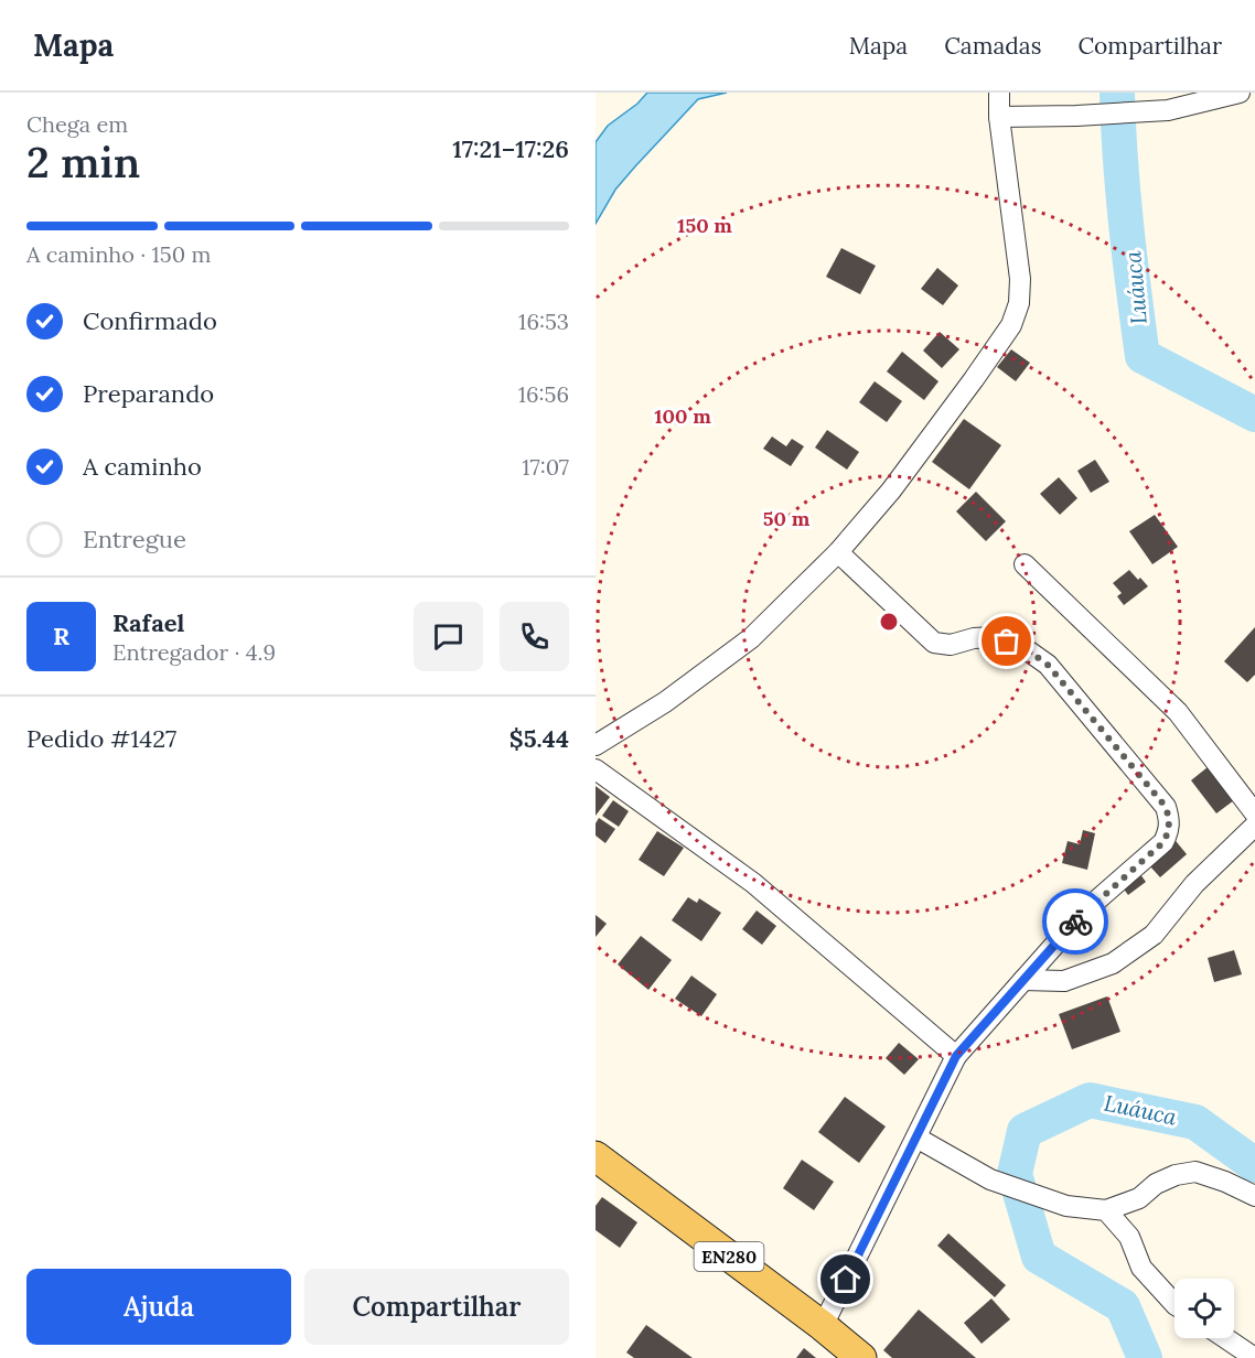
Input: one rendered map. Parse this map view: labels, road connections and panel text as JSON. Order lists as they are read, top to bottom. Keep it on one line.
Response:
{"streets":{"main road":["EN280"]},"water":["Luáuca"],"page":{"header":"Mapa","nav":["Mapa","Camadas","Compartilhar"],"heading":["2 min","Chega em","17:21–17:26"],"panel":["Rafael","Entregador · 4.9","Pedido #1427","$5.44"],"bar":"A caminho · 150 m","list":[["Confirmado","16:53"],["Preparando","16:56"],["A caminho","17:07"],"Entregue"],"round":"R","buttons":["Ajuda","Compartilhar"]},"rings":["150 m","100 m","50 m"]}
